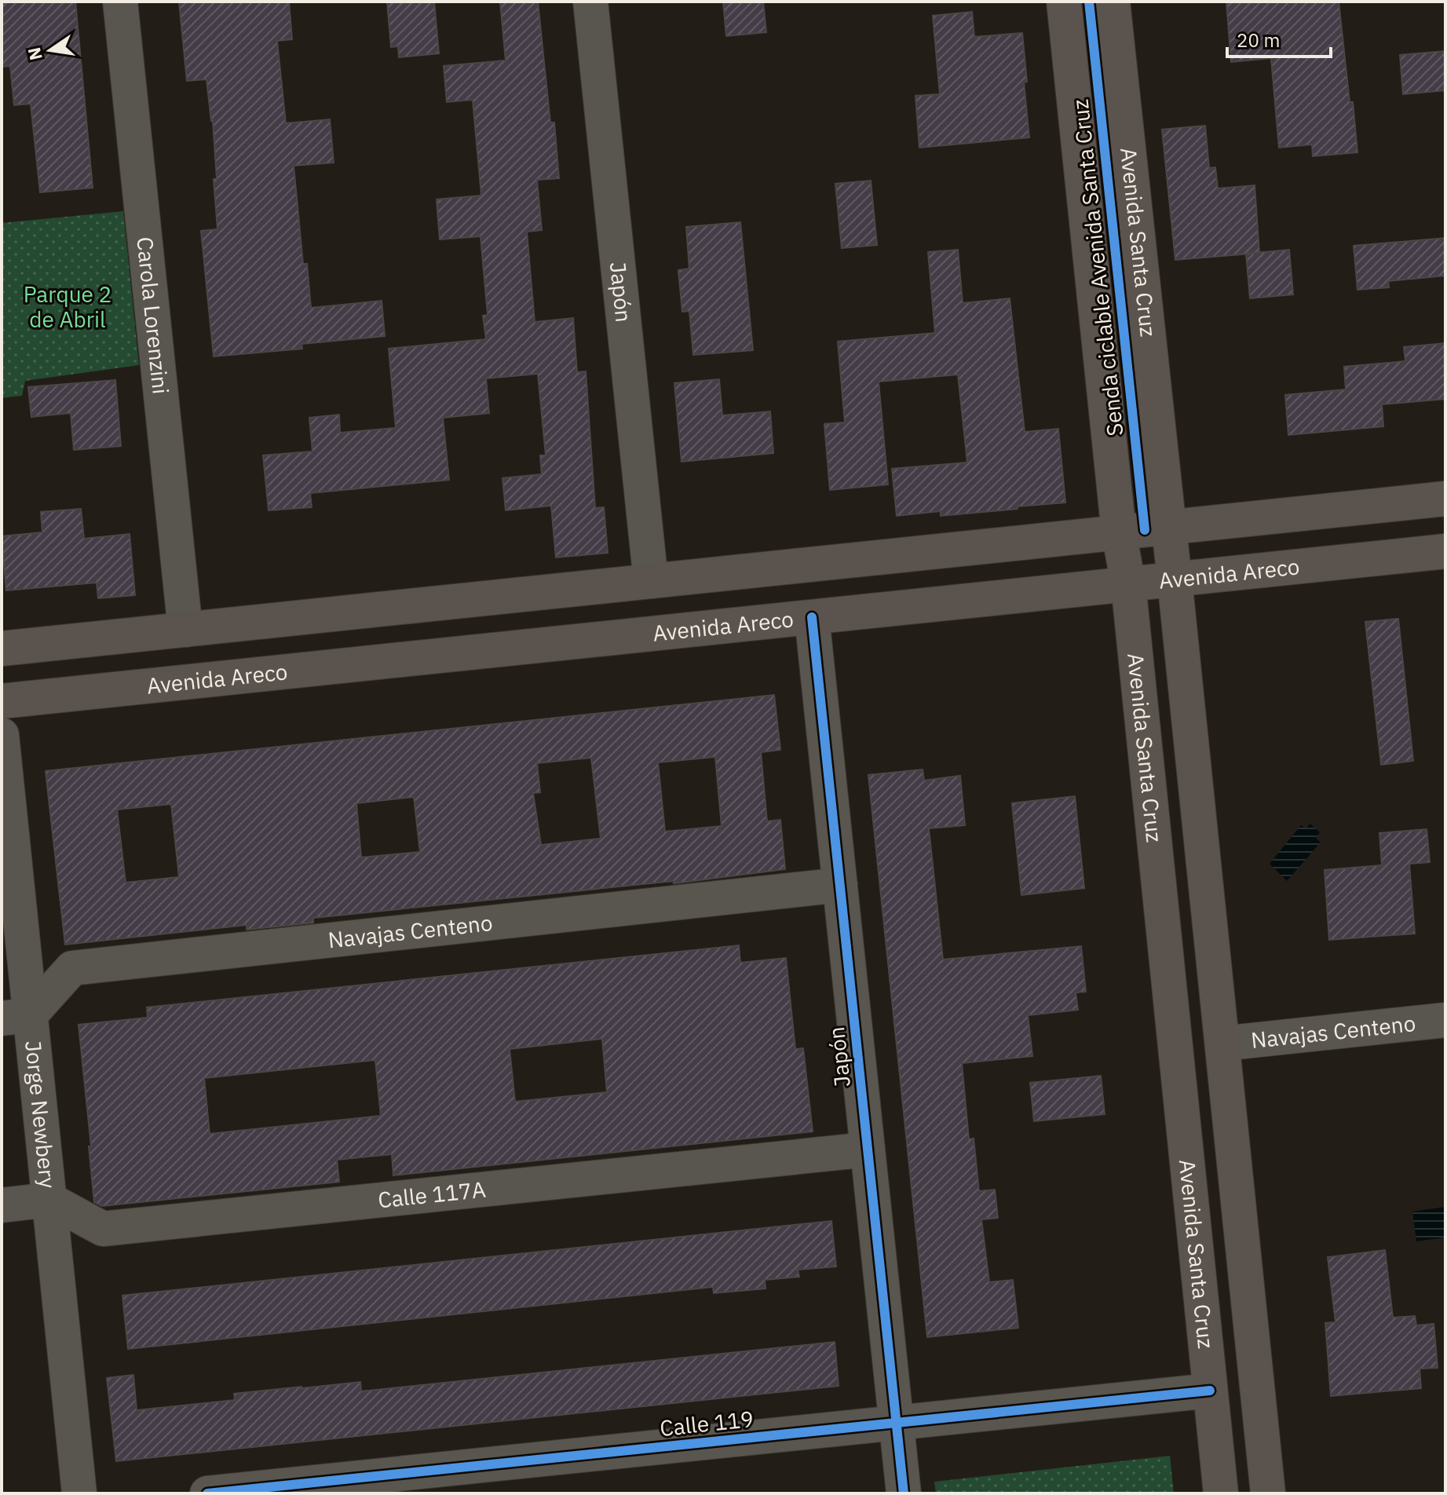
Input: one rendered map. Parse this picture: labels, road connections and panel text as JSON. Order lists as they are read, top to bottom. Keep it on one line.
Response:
{"streets":{"main road":["Avenida Santa Cruz","Avenida Areco"],"street":["Japón","Carola Lorenzini","Navajas Centeno","Jorge Newbery","Calle 117A","Calle 119"],"cycle path":["Senda ciclable Avenida Santa Cruz"]},"crossings":[["Avenida Santa Cruz","Avenida Areco"],["Avenida Santa Cruz","Navajas Centeno"],["Avenida Santa Cruz","Calle 119"],["Japón","Avenida Areco"],["Japón","Navajas Centeno"],["Japón","Calle 117A"],["Japón","Calle 119"],["Navajas Centeno","Jorge Newbery"],["Jorge Newbery","Calle 117A"]],"parks":["Parque 2 de Abril"],"scale_bar":"20 m","north":"left"}
